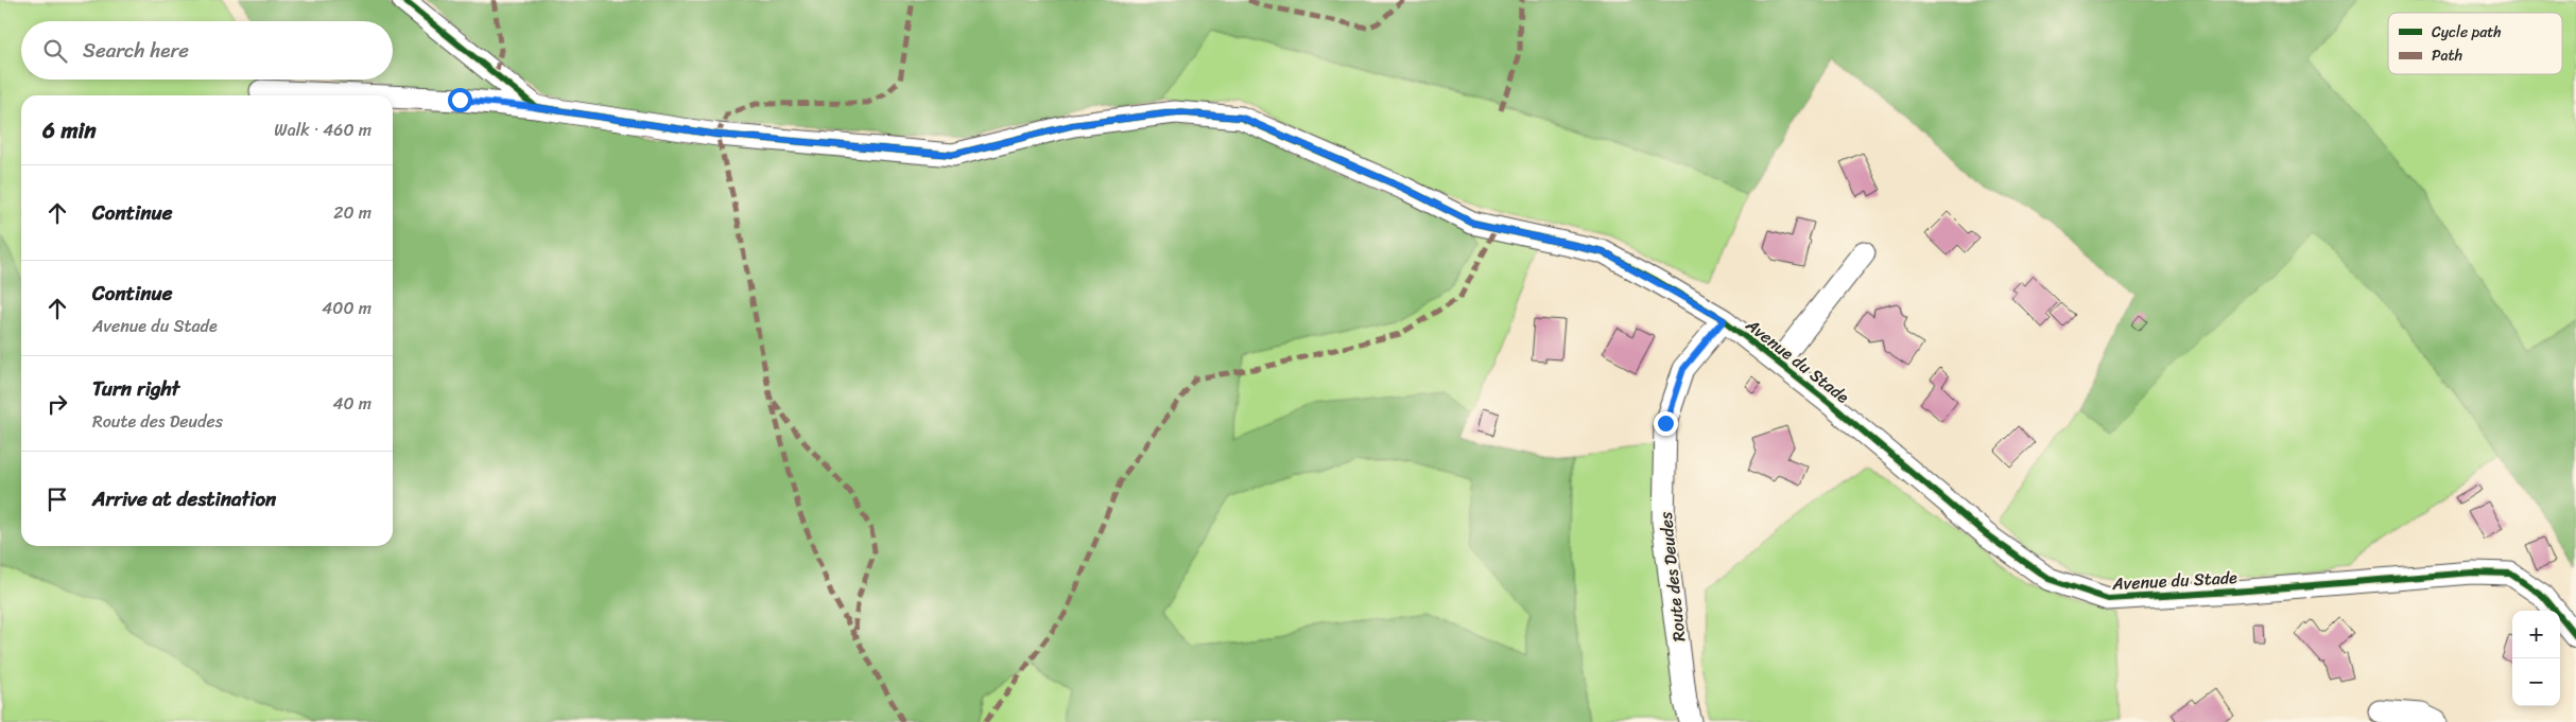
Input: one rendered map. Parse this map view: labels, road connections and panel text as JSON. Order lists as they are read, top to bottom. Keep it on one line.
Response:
{"streets":{"street":["Avenue du Stade","Route des Deudes"]},"crossings":[["Avenue du Stade","Route des Deudes"]],"legend":["Cycle path","Path"],"page":{"search":"Search here","heading":["6 min","Walk · 460 m"],"list":[["Continue","20 m"],["Continue","Avenue du Stade","400 m"],["Turn right","Route des Deudes","40 m"],"Arrive at destination"],"map_buttons":["+","−"]}}
